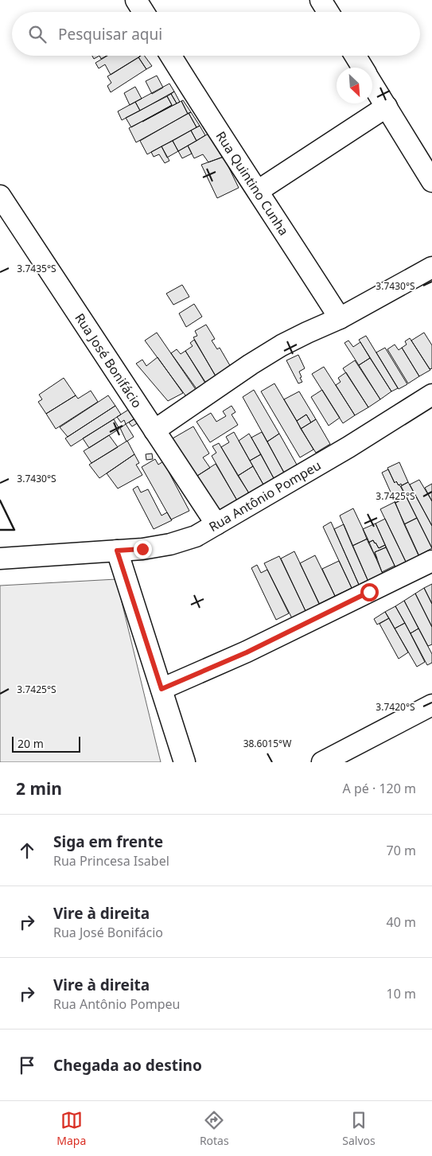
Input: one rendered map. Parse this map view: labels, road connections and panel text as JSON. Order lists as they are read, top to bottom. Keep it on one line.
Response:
{"streets":{"street":["Rua Quintino Cunha","Rua José Bonifácio","Rua Antônio Pompeu"]},"crossings":[["Rua José Bonifácio","Rua Antônio Pompeu"]],"scale_bar":"20 m","north":"bottom right","page":{"search":"Pesquisar aqui","scale":"20 m","heading":["2 min","A pé · 120 m"],"list":[["Siga em frente","Rua Princesa Isabel","70 m"],["Vire à direita","Rua José Bonifácio","40 m"],["Vire à direita","Rua Antônio Pompeu","10 m"],"Chegada ao destino"],"nav":["Mapa","Rotas","Salvos"]},"coordinates":["3.7435°S","3.7430°S","3.7425°S","3.7420°S","38.6015°W"]}
